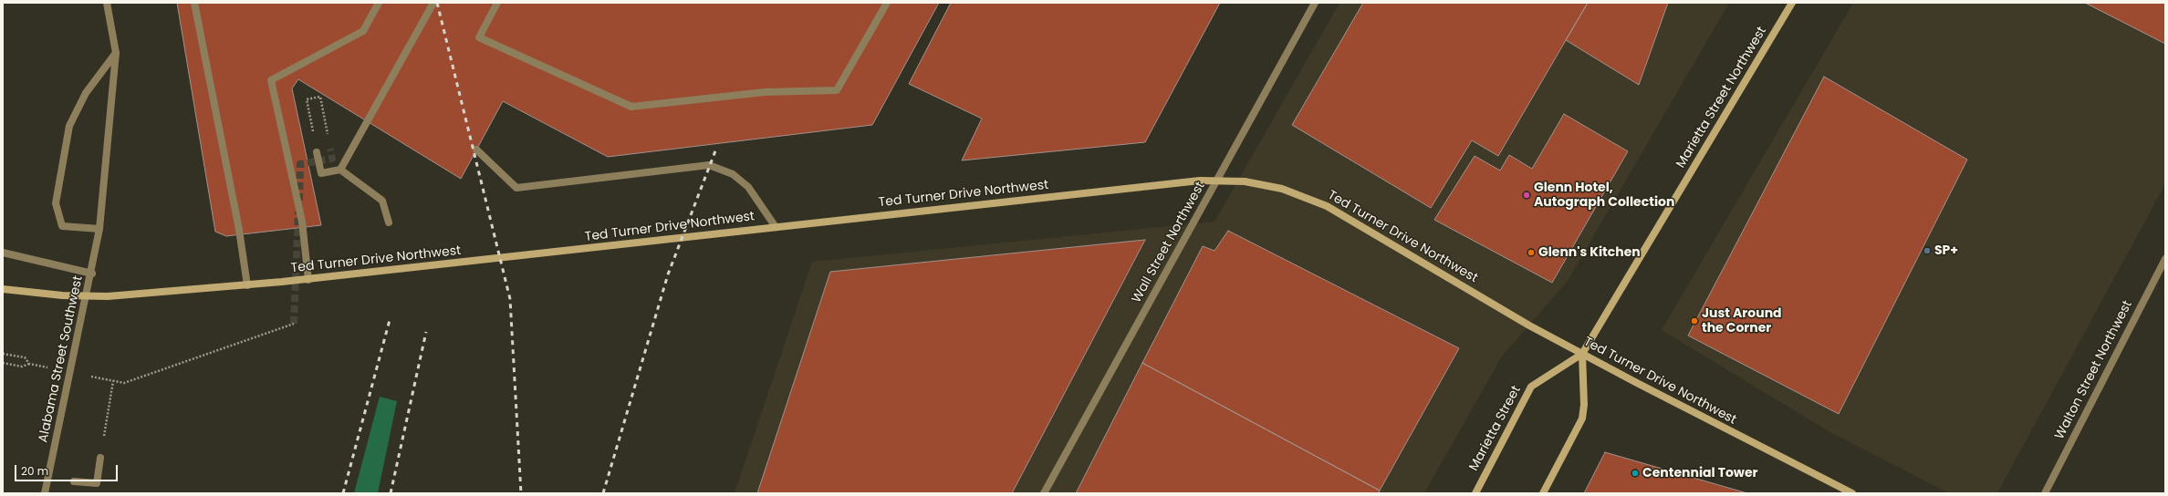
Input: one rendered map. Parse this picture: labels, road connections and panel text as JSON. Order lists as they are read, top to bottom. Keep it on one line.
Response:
{"streets":{"street":["Marietta Street Northwest","Ted Turner Drive Northwest","Wall Street Northwest","Alabama Street Southwest","Walton Street Northwest","Marietta Street"]},"crossings":[["Marietta Street Northwest","Ted Turner Drive Northwest"],["Marietta Street Northwest","Marietta Street"],["Ted Turner Drive Northwest","Marietta Street"]],"places":["Glenn Hotel, Autograph Collection","SP+","Glenn's Kitchen","Just Around the Corner","Centennial Tower"],"scale_bar":"20 m"}
